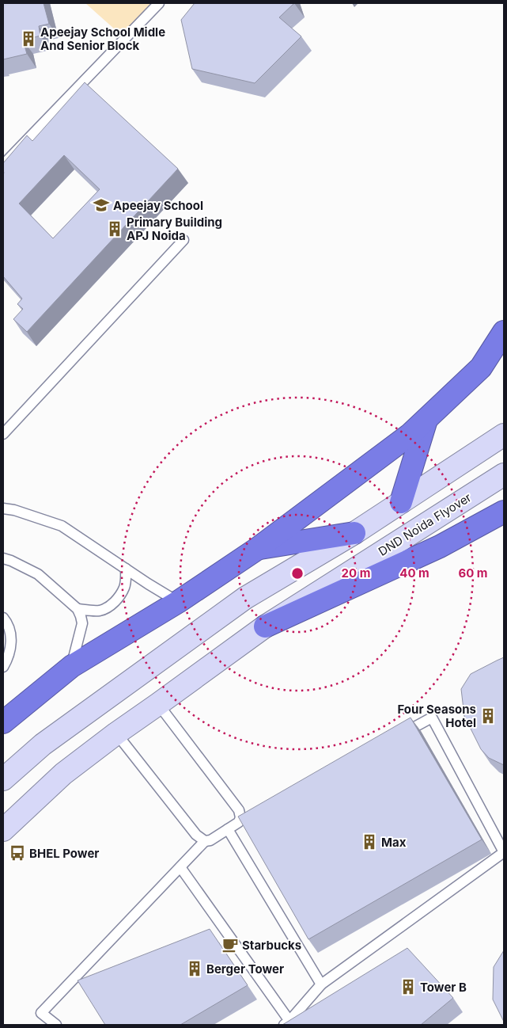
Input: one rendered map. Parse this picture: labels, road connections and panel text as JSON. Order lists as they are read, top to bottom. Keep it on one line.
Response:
{"streets":{"main road":["DND Noida Flyover"]},"places":{"building":["Apeejay School Midle And Senior Block","Primary Building APJ Noida","Four Seasons Hotel","Max","Berger Tower","Tower B"],"school or university":["Apeejay School"],"bus stop":["BHEL Power"],"cafe":["Starbucks"]},"rings":["20 m","40 m","60 m"]}
